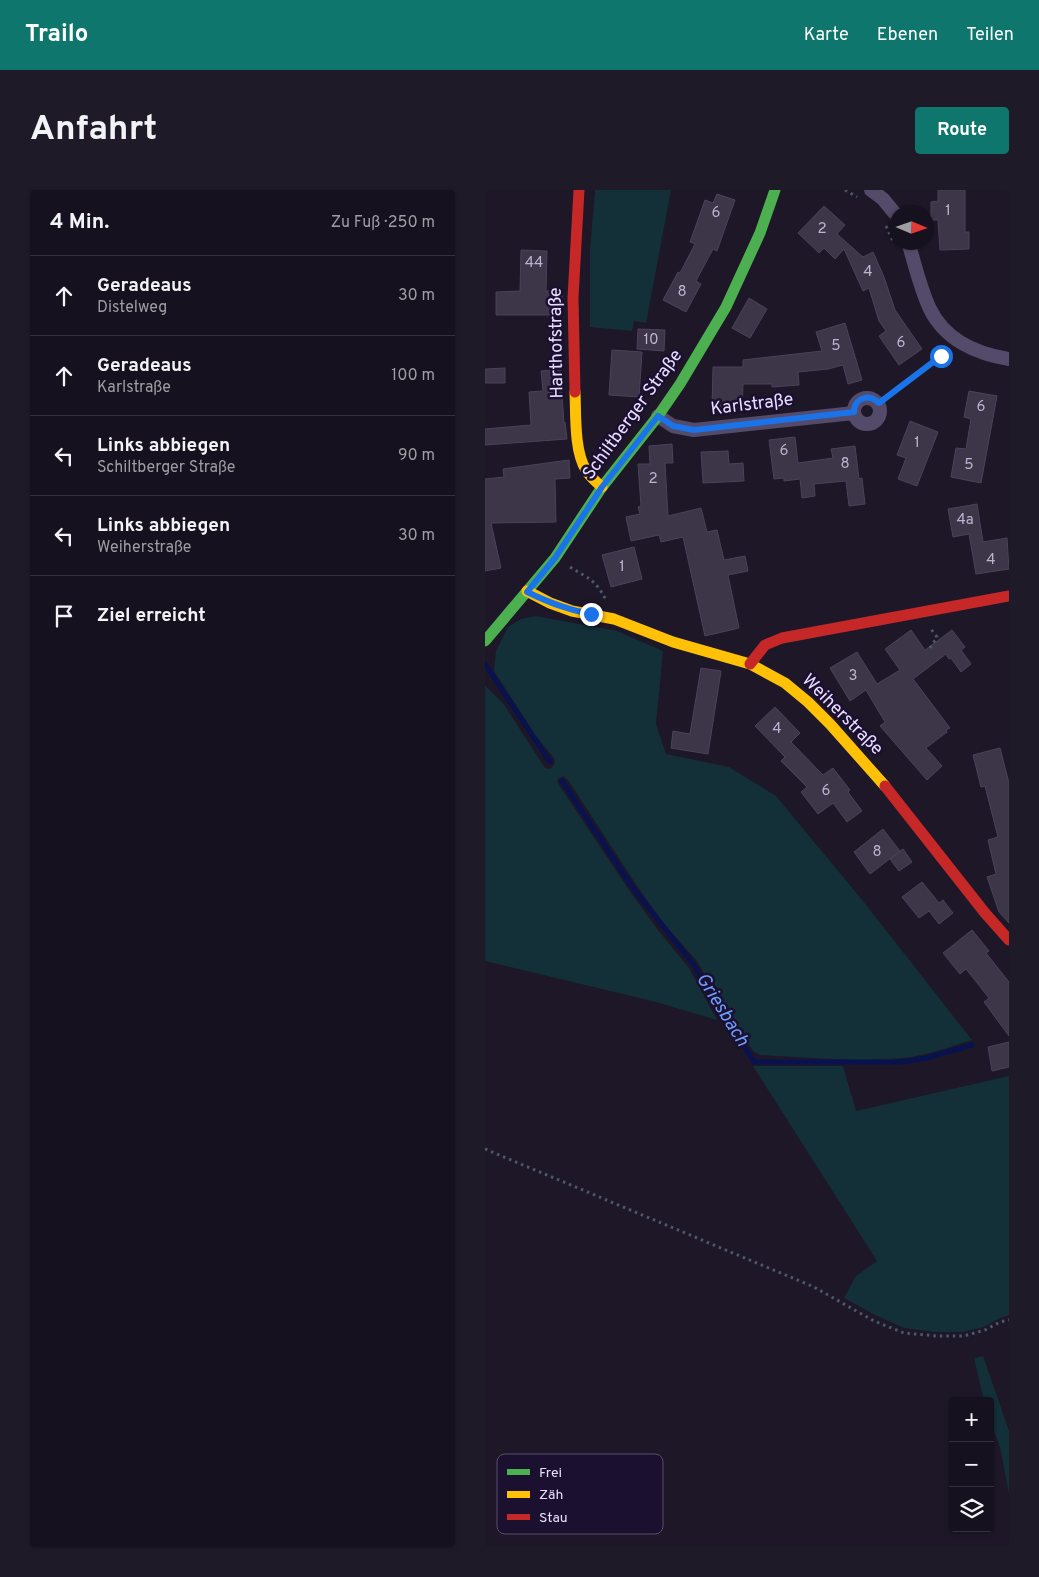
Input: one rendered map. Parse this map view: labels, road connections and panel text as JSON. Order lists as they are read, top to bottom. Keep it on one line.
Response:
{"streets":{"street":["Harthofstraße","Karlstraße","Schiltberger Straße","Weiherstraße"]},"crossings":[["Harthofstraße","Schiltberger Straße"],["Karlstraße","Schiltberger Straße"],["Schiltberger Straße","Weiherstraße"]],"water":["Griesbach"],"house_numbers":["1","6","2","44","4","8","10","6","5","6","1","6","8","5","2","4a","4","1","3","4","6","8"],"legend":["Frei","Zäh","Stau"],"north":"right","page":{"header":"Trailo","nav":["Karte","Ebenen","Teilen"],"buttons":"Route","title":"Anfahrt","heading":["4 Min.","Zu Fuß · 250 m"],"list":[["Geradeaus","Distelweg","30 m"],["Geradeaus","Karlstraße","100 m"],["Links abbiegen","Schiltberger Straße","90 m"],["Links abbiegen","Weiherstraße","30 m"],"Ziel erreicht"],"map_buttons":["+","−"]}}
